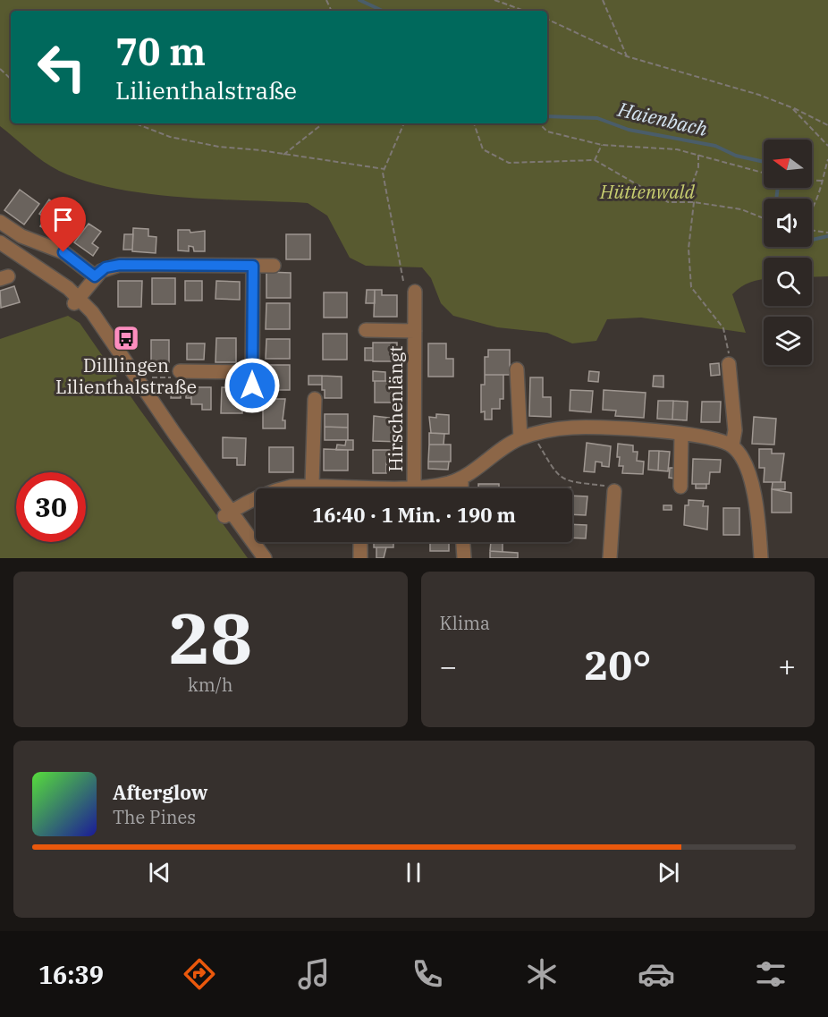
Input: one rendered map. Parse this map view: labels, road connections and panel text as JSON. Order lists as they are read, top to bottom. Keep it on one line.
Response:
{"streets":{"street":["Hirschenlängt"]},"water":["Haienbach"],"parks":["Hüttenwald"],"places":{"bus stop":["Dilllingen Lilienthalstraße"]},"north":"left","page":{"turn":["70 m","Lilienthalstraße"],"limit":"30","trip":"16:40 · 1 Min. · 190 m","tile":[["28","km/h"],"Klima"],"heat":["−","20°","+"],"song":["Afterglow","The Pines"],"tabs":"16:39"}}
